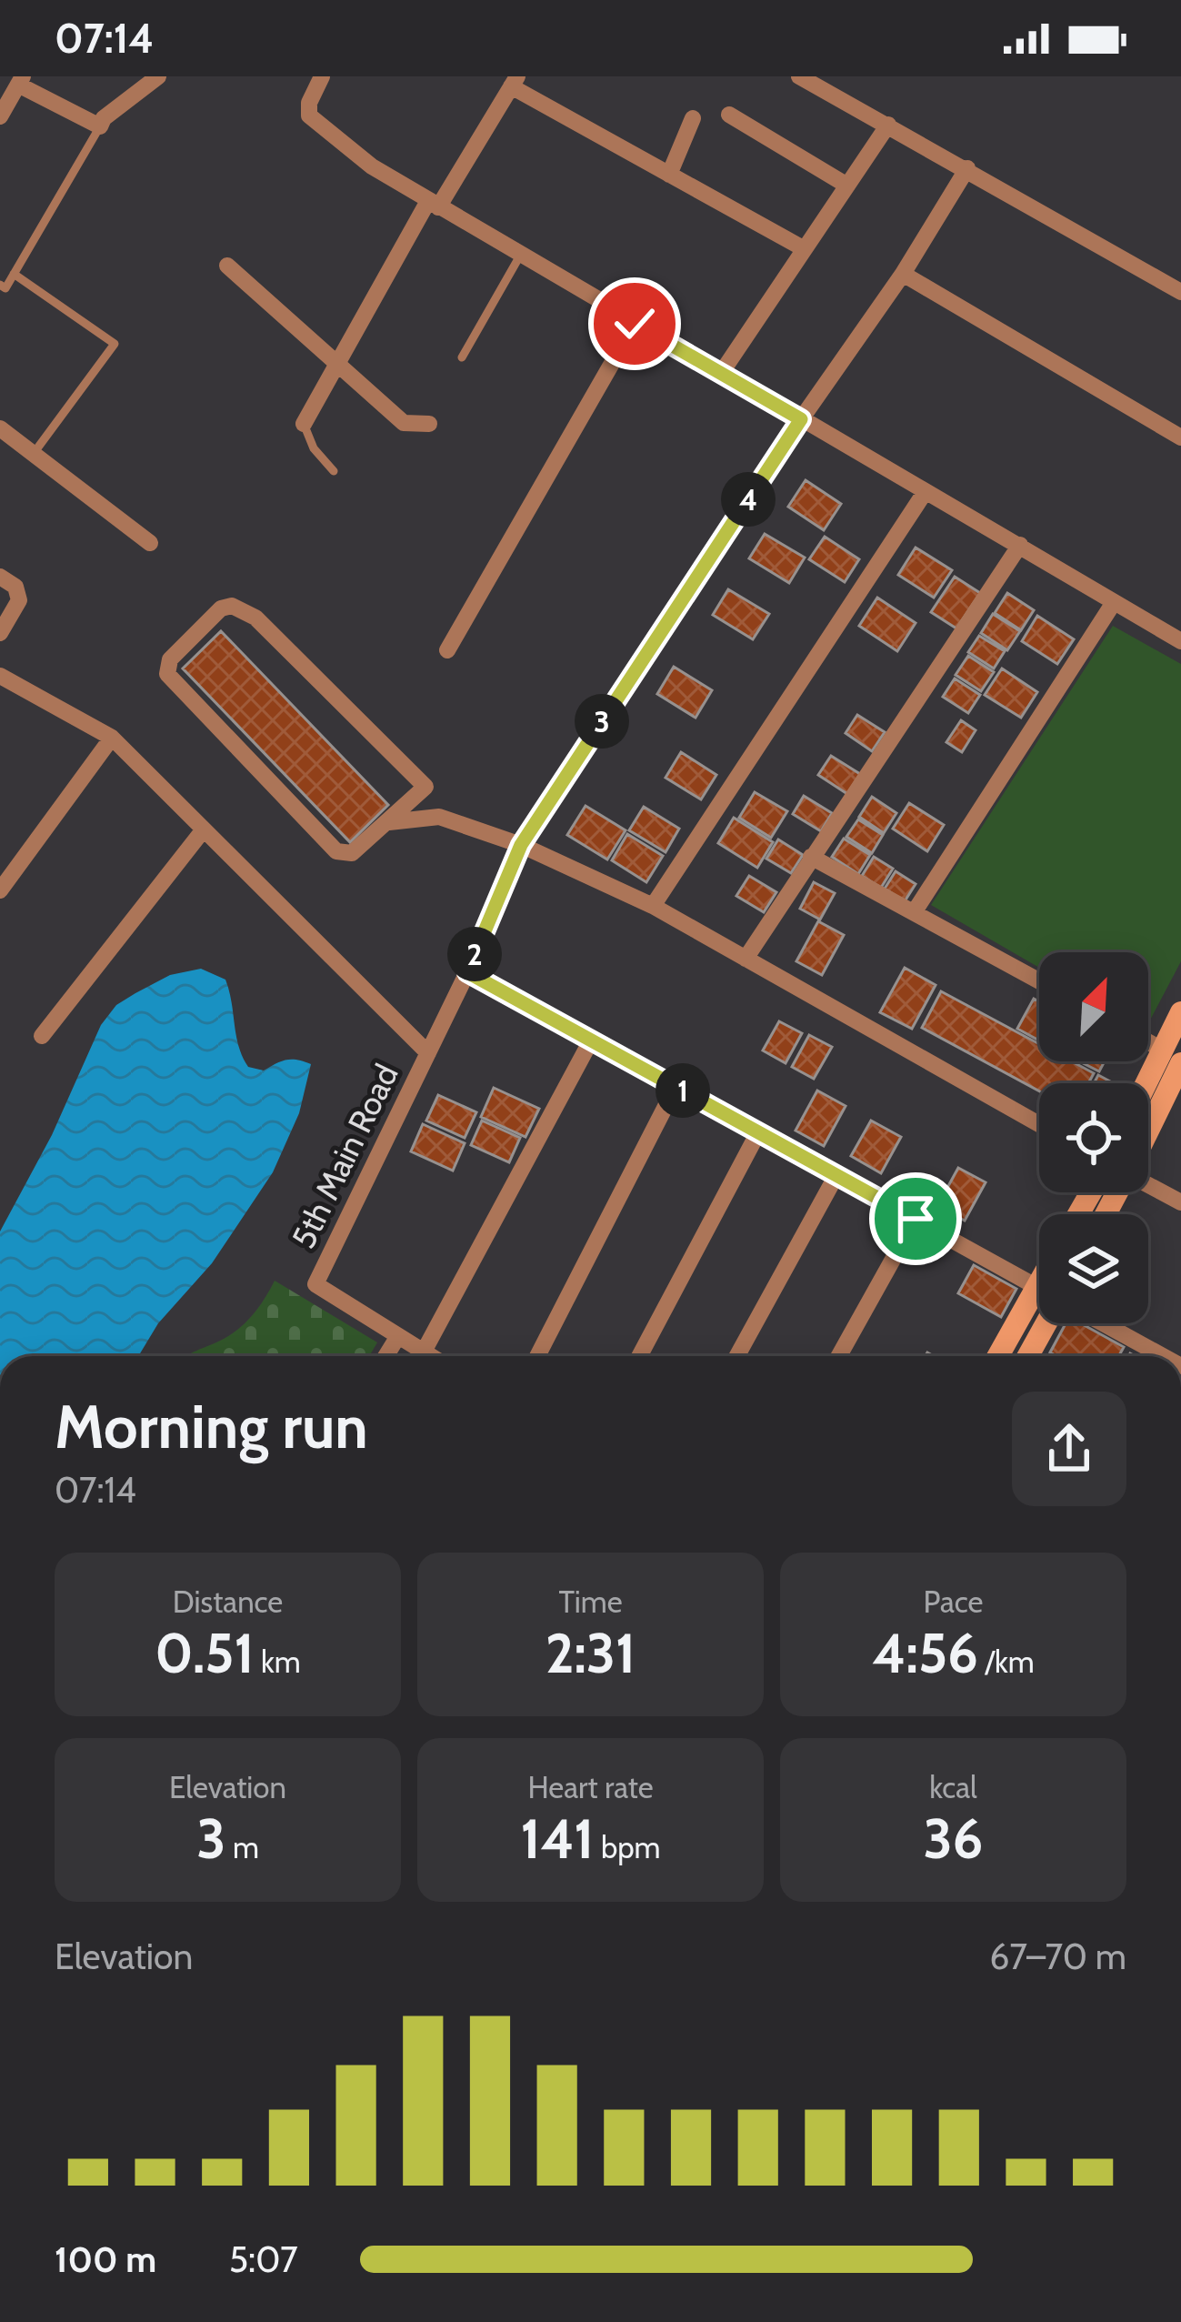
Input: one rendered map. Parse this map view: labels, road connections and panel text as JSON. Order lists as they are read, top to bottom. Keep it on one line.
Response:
{"streets":{"street":["5th Main Road"]},"north":"top right","page":{"status":"07:14","pins":["4","3","2","1"],"heading":["Morning run","07:14"],"stats":[["Distance","0.51 km"],["Time","2:31"],["Pace","4:56 /km"],["Elevation","3 m"],["Heart rate","141 bpm"],["kcal","36"]],"chart":["Elevation","67–70 m"],"list":[{"name":"100 m","note":"5:07"}]}}
